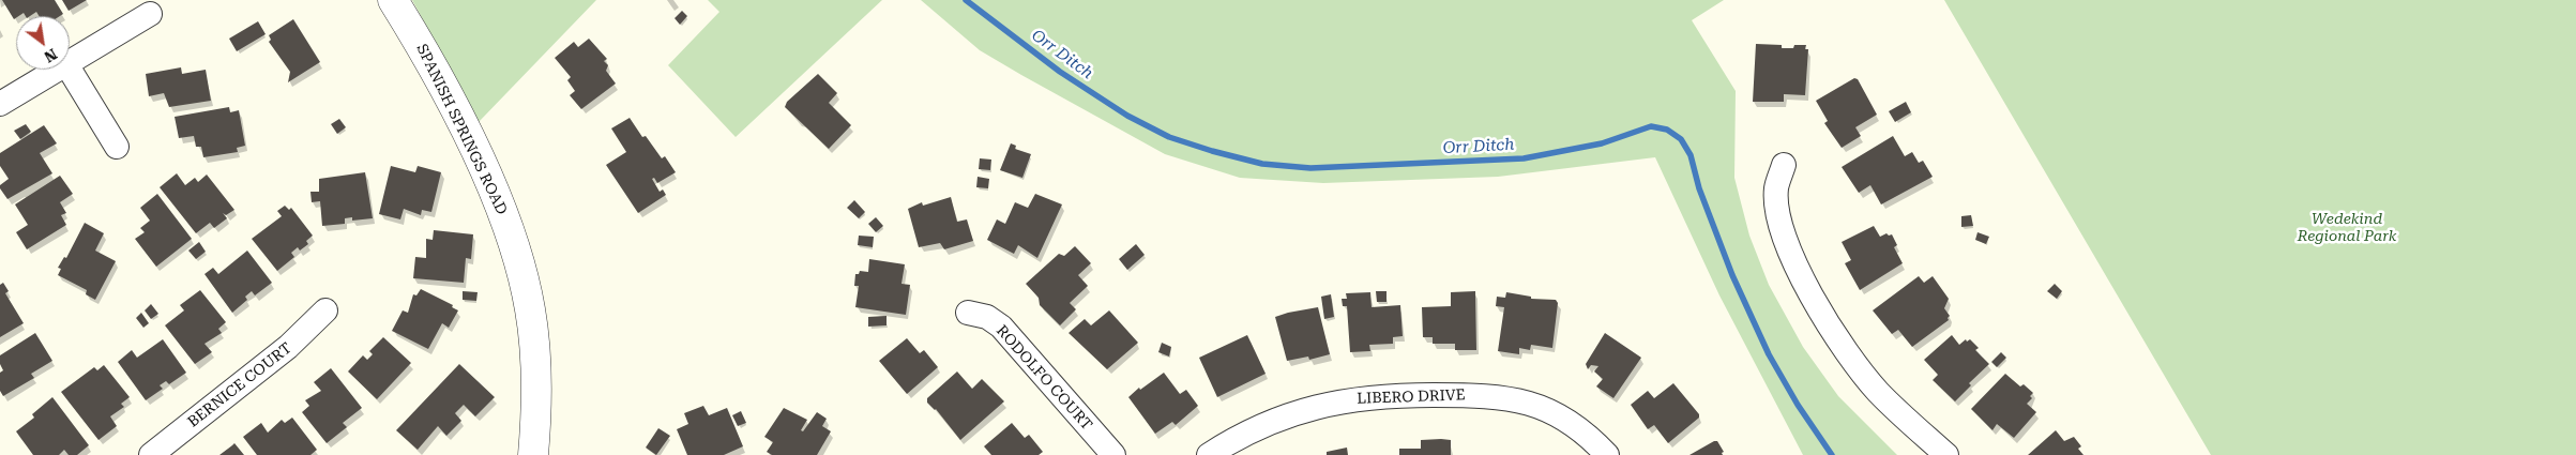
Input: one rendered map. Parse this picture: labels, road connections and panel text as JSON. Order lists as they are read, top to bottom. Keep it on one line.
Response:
{"streets":{"street":["SPANISH SPRINGS ROAD","RODOLFO COURT","BERNICE COURT","LIBERO DRIVE"]},"water":["Orr Ditch"],"parks":["Wedekind Regional Park"],"north":"bottom right"}
